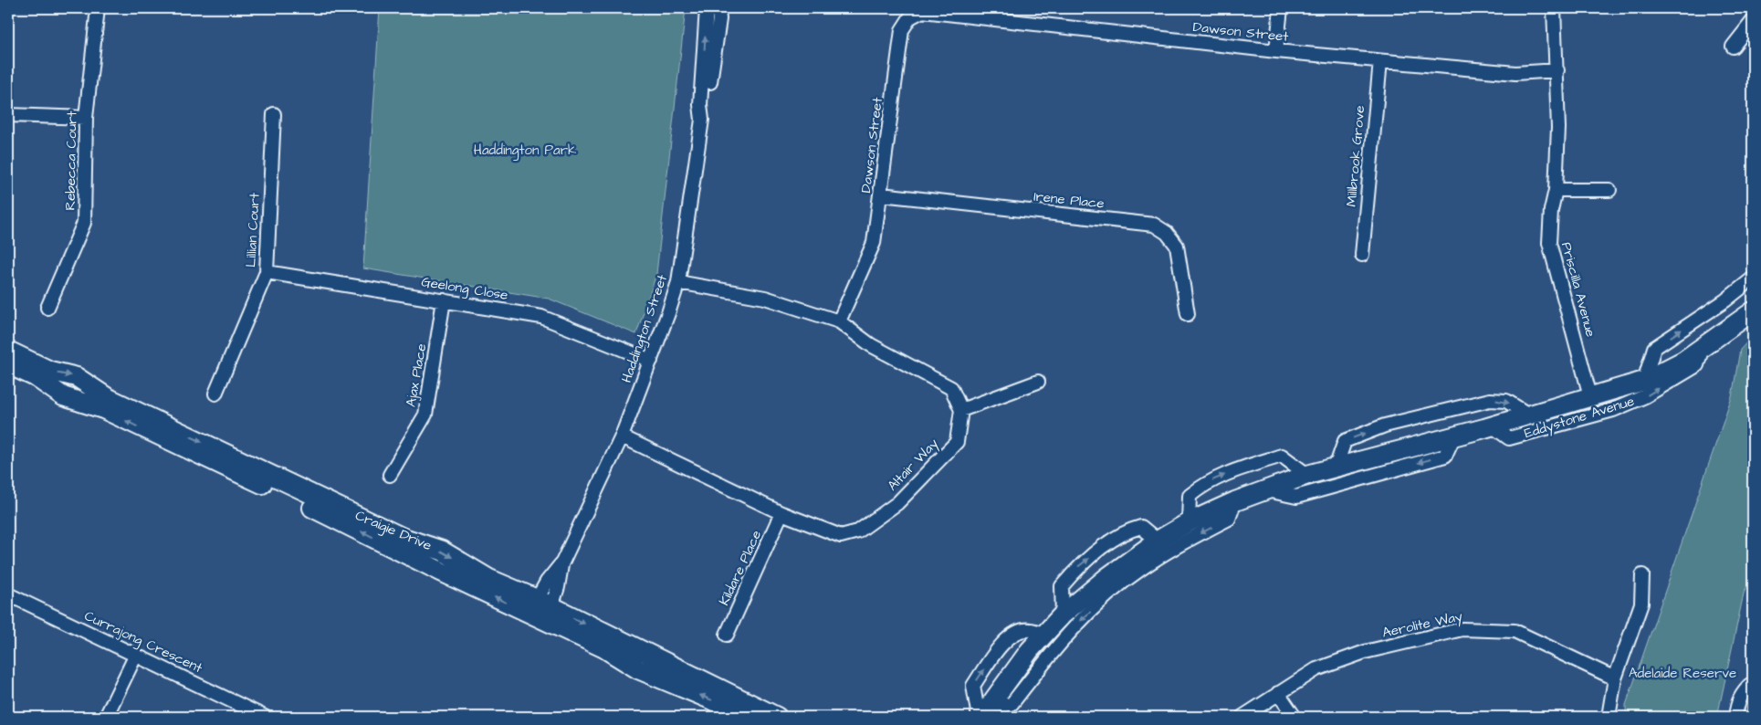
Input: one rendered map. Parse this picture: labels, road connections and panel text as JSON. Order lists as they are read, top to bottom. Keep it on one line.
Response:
{"streets":{"main road":["Eddystone Avenue","Craigie Drive"],"street":["Dawson Street","Millbrook Grove","Rebecca Court","Irene Place","Lillian Court","Geelong Close","Priscilla Avenue","Haddington Street","Ajax Place","Altair Way","Kildare Place","Aerolite Way","Currajong Crescent"]},"crossings":[["Dawson Street","Millbrook Grove"],["Dawson Street","Irene Place"],["Dawson Street","Priscilla Avenue"],["Lillian Court","Geelong Close"],["Geelong Close","Haddington Street"],["Geelong Close","Ajax Place"],["Priscilla Avenue","Eddystone Avenue"],["Haddington Street","Altair Way"],["Haddington Street","Craigie Drive"],["Altair Way","Kildare Place"]],"parks":["Haddington Park","Adelaide Reserve"]}
